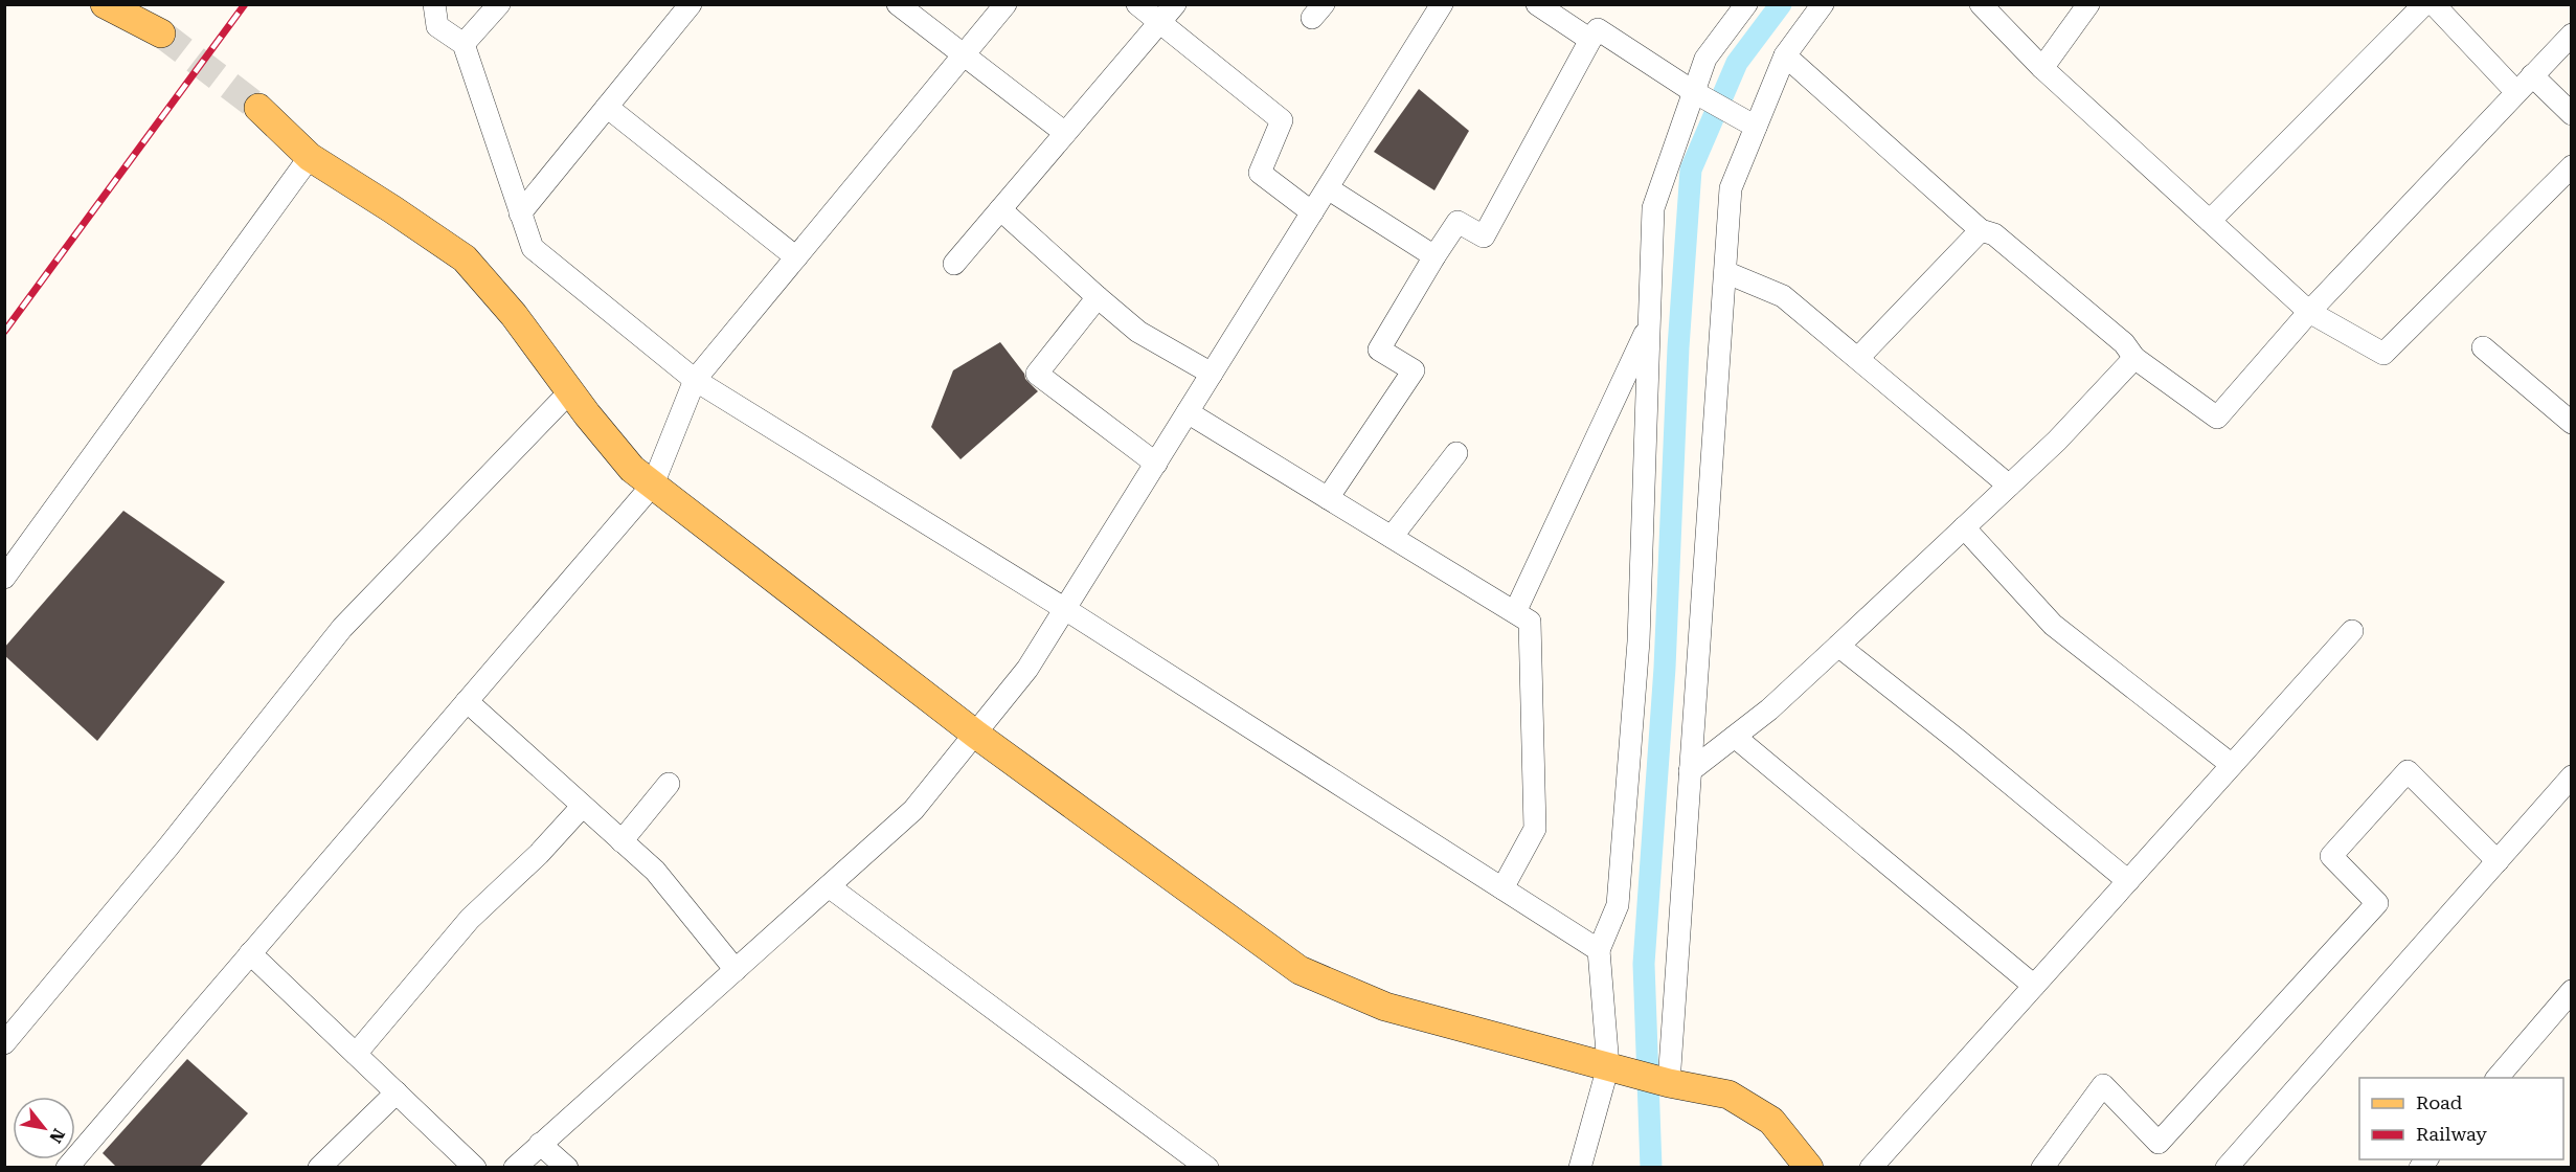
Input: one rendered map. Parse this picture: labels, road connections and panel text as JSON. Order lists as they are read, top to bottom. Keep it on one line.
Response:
{"legend":["Road","Railway"],"north":"bottom right"}
